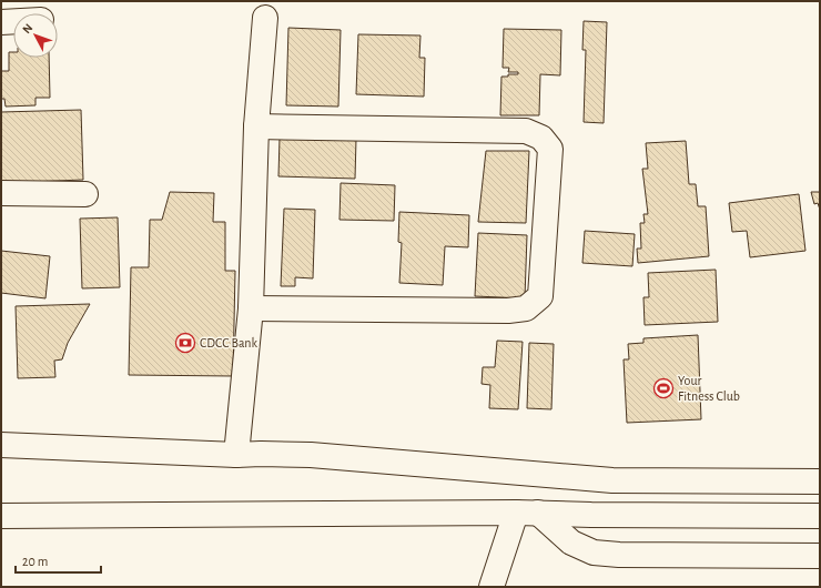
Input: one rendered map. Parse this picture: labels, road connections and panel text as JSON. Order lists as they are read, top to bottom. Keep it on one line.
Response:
{"places":{"bank":["CDCC Bank"],"sports":["Your Fitness Club"]},"scale_bar":"20 m","north":"top left"}
